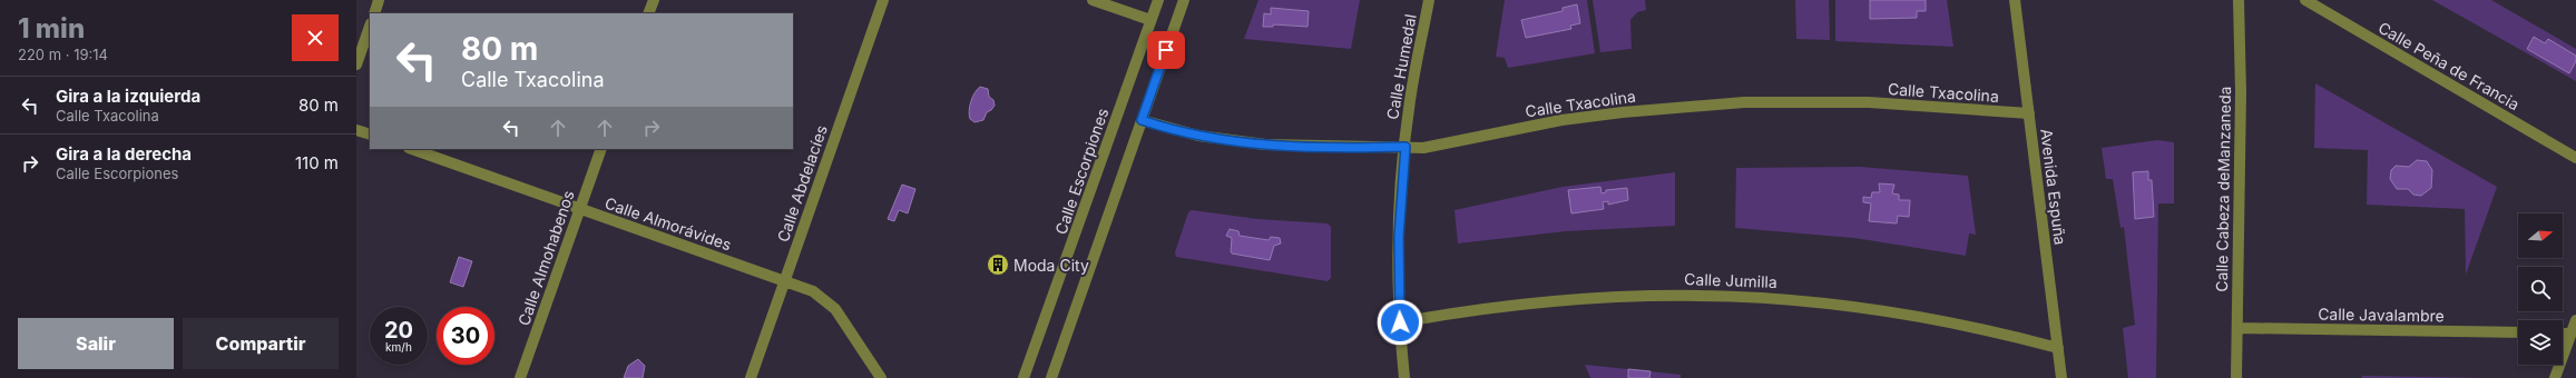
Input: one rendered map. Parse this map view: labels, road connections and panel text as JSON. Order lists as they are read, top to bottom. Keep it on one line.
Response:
{"streets":{"street":["Calle Peña de Francia","Calle Humedal","Calle Txacolina","Calle Escorpiones","Calle Abdelacíes","Avenida Espuña","Calle Cabeza deManzaneda","Calle Almorávides","Calle Almohabenos","Calle Jumilla","Calle Javalambre"]},"crossings":[["Calle Humedal","Calle Txacolina"],["Calle Humedal","Calle Jumilla"],["Calle Txacolina","Avenida Espuña"],["Calle Abdelacíes","Calle Almorávides"],["Avenida Espuña","Calle Jumilla"],["Calle Cabeza deManzaneda","Calle Javalambre"],["Calle Almorávides","Calle Almohabenos"]],"places":{"building":["Moda City"]},"north":"right","page":{"heading":["1 min","220 m · 19:14"],"turn":["80 m","Calle Txacolina"],"list":[{"name":"Gira a la izquierda","note":"Calle Txacolina","value":"80 m"},{"name":"Gira a la derecha","note":"Calle Escorpiones","value":"110 m"}],"speed":"20 km/h","limit":"30","buttons":["Salir","Compartir"]}}
